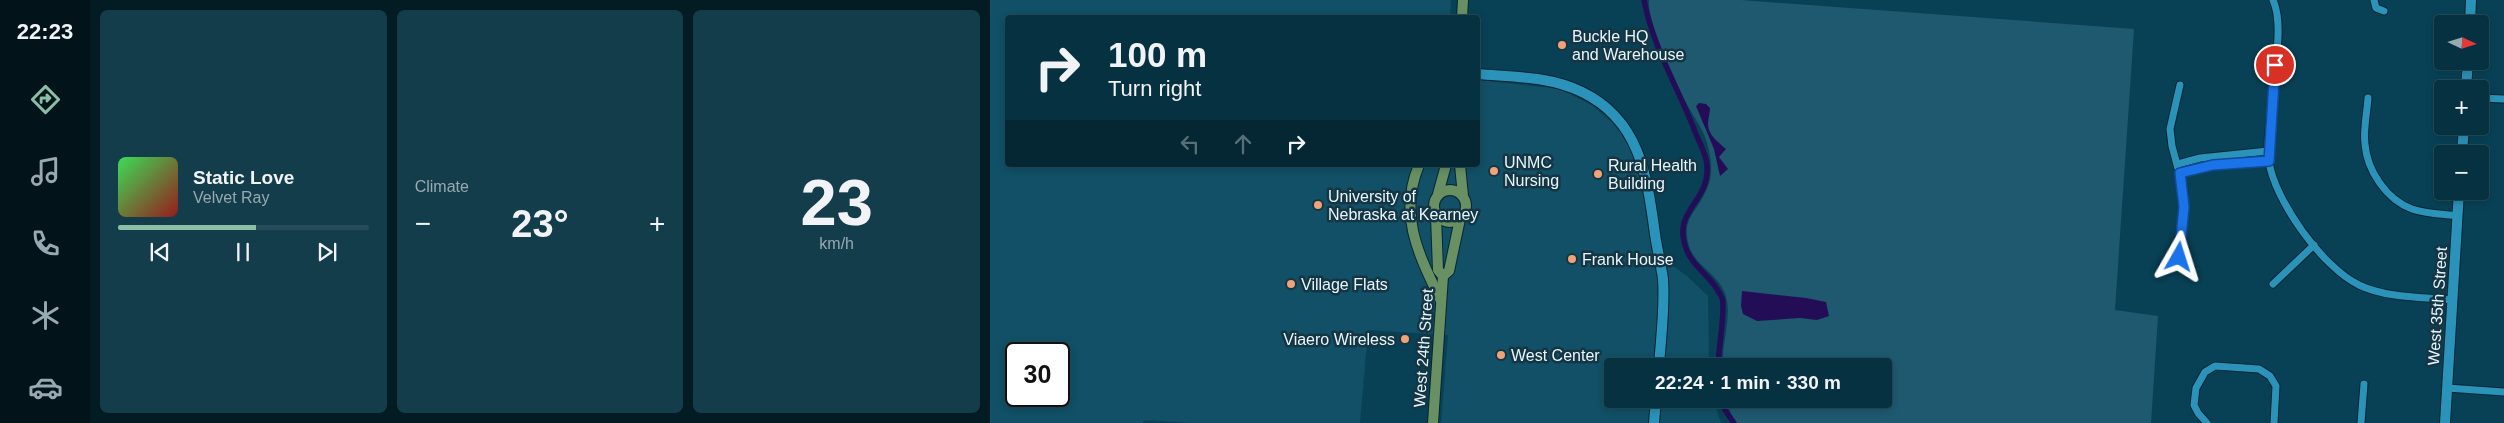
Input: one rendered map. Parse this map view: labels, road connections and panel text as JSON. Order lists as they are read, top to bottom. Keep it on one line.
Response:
{"streets":{"main road":["West 24th Street"],"street":["West 35th Street"]},"places":["Buckle HQ and Warehouse","UNMC Nursing","Rural Health Building","University of Nebraska at Kearney","Frank House","Village Flats","Viaero Wireless","West Center"],"north":"right","page":{"tabs":"22:23","tile":["Climate",["23","km/h"]],"map_buttons":["+","−"],"turn":["100 m","Turn right"],"song":["Static Love","Velvet Ray"],"heat":["−","23°","+"],"limit":"30","trip":"22:24 · 1 min · 330 m"}}
